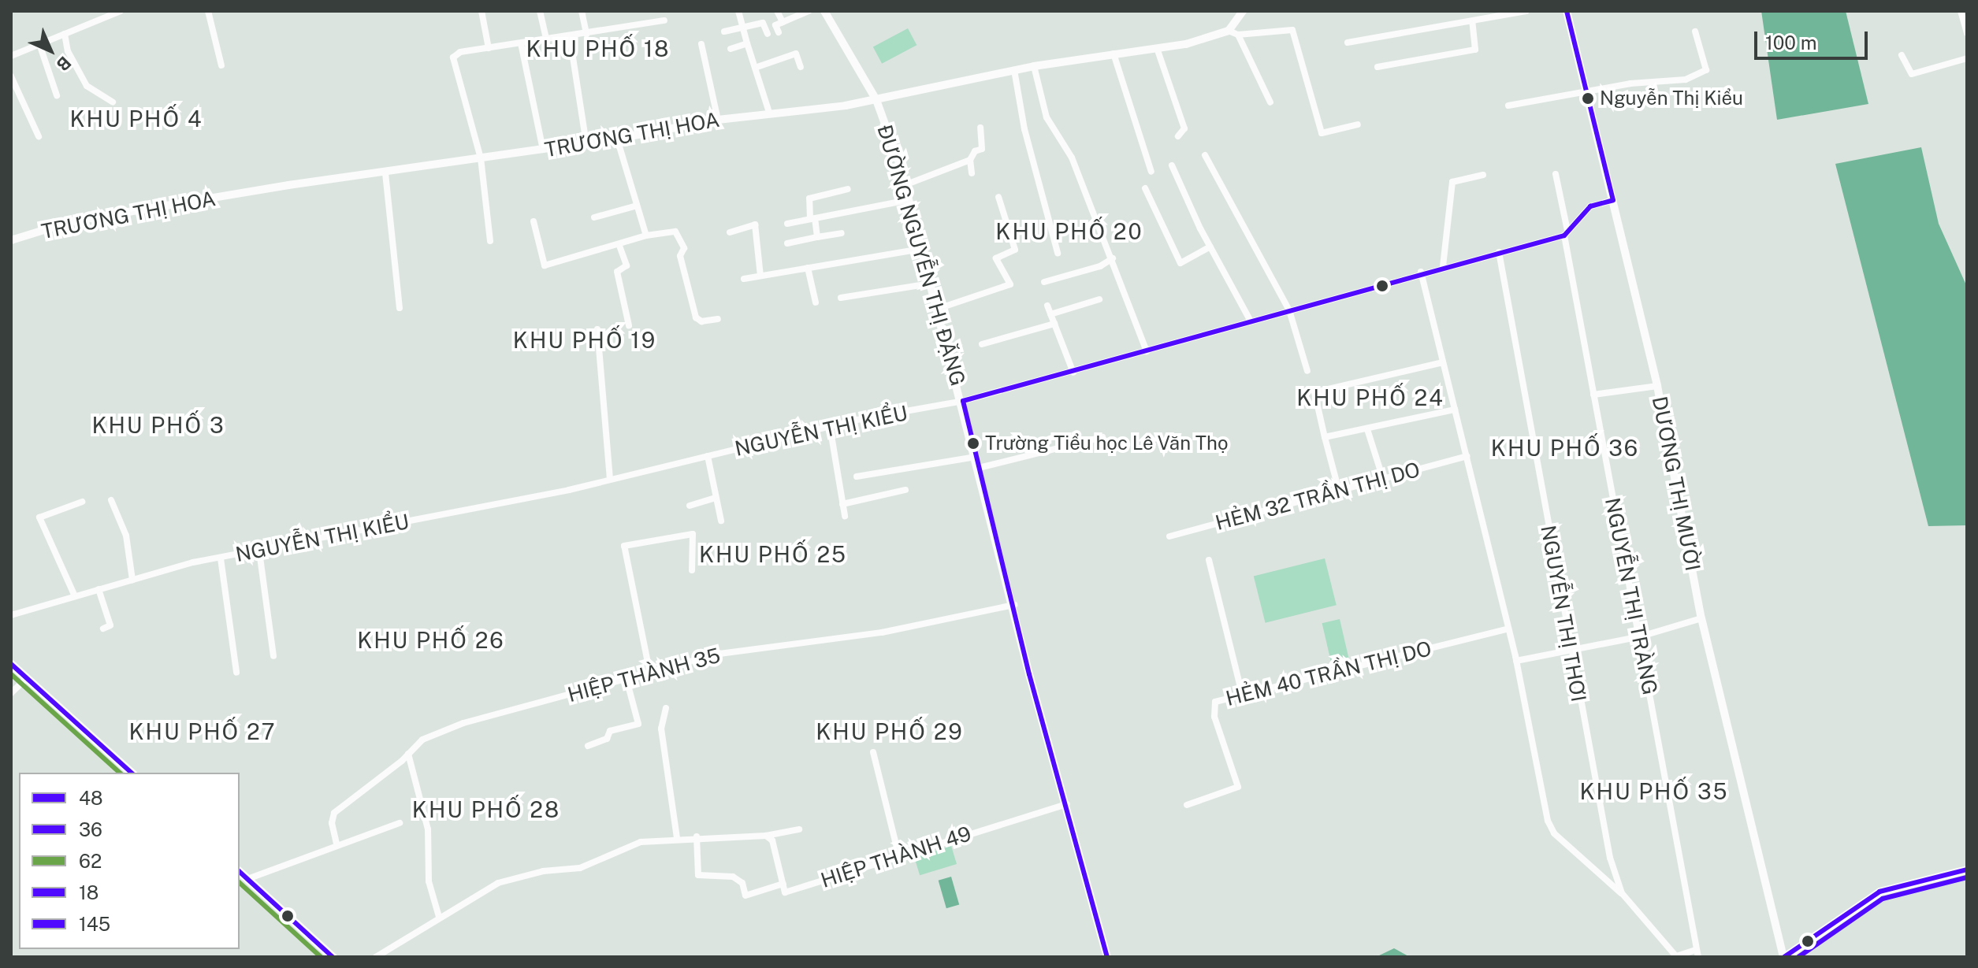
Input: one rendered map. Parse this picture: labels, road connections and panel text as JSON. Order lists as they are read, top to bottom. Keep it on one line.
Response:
{"streets":{"street":["TRƯƠNG THỊ HOA","ĐƯỜNG NGUYỄN THỊ ĐẶNG","NGUYỄN THỊ KIỂU","DƯƠNG THỊ MƯỜI","HẺM 32 TRẦN THỊ DO","NGUYỄN THỊ TRÀNG","NGUYỄN THỊ THƠI","HẺM 40 TRẦN THỊ DO","HIỆP THÀNH 35","HIỆP THÀNH 49"]},"crossings":[["TRƯƠNG THỊ HOA","ĐƯỜNG NGUYỄN THỊ ĐẶNG"],["ĐƯỜNG NGUYỄN THỊ ĐẶNG","NGUYỄN THỊ KIỂU"],["ĐƯỜNG NGUYỄN THỊ ĐẶNG","HIỆP THÀNH 35"],["ĐƯỜNG NGUYỄN THỊ ĐẶNG","HIỆP THÀNH 49"],["NGUYỄN THỊ KIỂU","NGUYỄN THỊ TRÀNG"],["NGUYỄN THỊ KIỂU","NGUYỄN THỊ THƠI"]],"districts":["KHU PHỐ 18","KHU PHỐ 4","KHU PHỐ 20","KHU PHỐ 19","KHU PHỐ 24","KHU PHỐ 3","KHU PHỐ 36","KHU PHỐ 25","KHU PHỐ 26","KHU PHỐ 27","KHU PHỐ 29","KHU PHỐ 35","KHU PHỐ 28"],"places":["Nguyễn Thị Kiểu","Trường Tiểu học Lê Văn Thọ"],"lines":["transit line 48","transit line 36","transit line 62","transit line 18","transit line 145"],"legend":["48","36","62","18","145"],"scale_bar":"100 m","north":"bottom right"}
